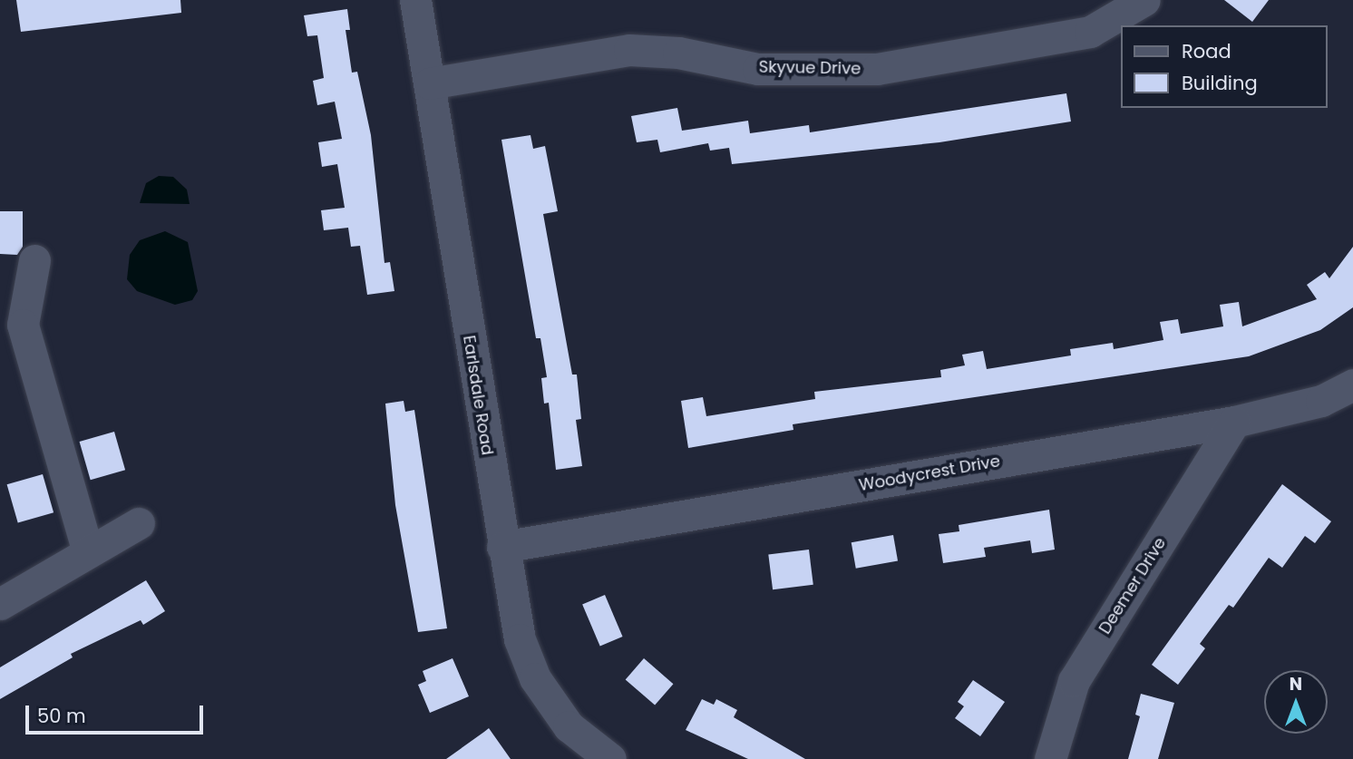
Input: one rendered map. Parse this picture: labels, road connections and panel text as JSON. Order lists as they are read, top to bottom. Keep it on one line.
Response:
{"streets":{"street":["Skyvue Drive","Earlsdale Road","Woodycrest Drive","Deemer Drive"]},"crossings":[["Skyvue Drive","Earlsdale Road"],["Earlsdale Road","Woodycrest Drive"],["Woodycrest Drive","Deemer Drive"]],"legend":["Road","Building"],"scale_bar":"50 m","north":"top"}
